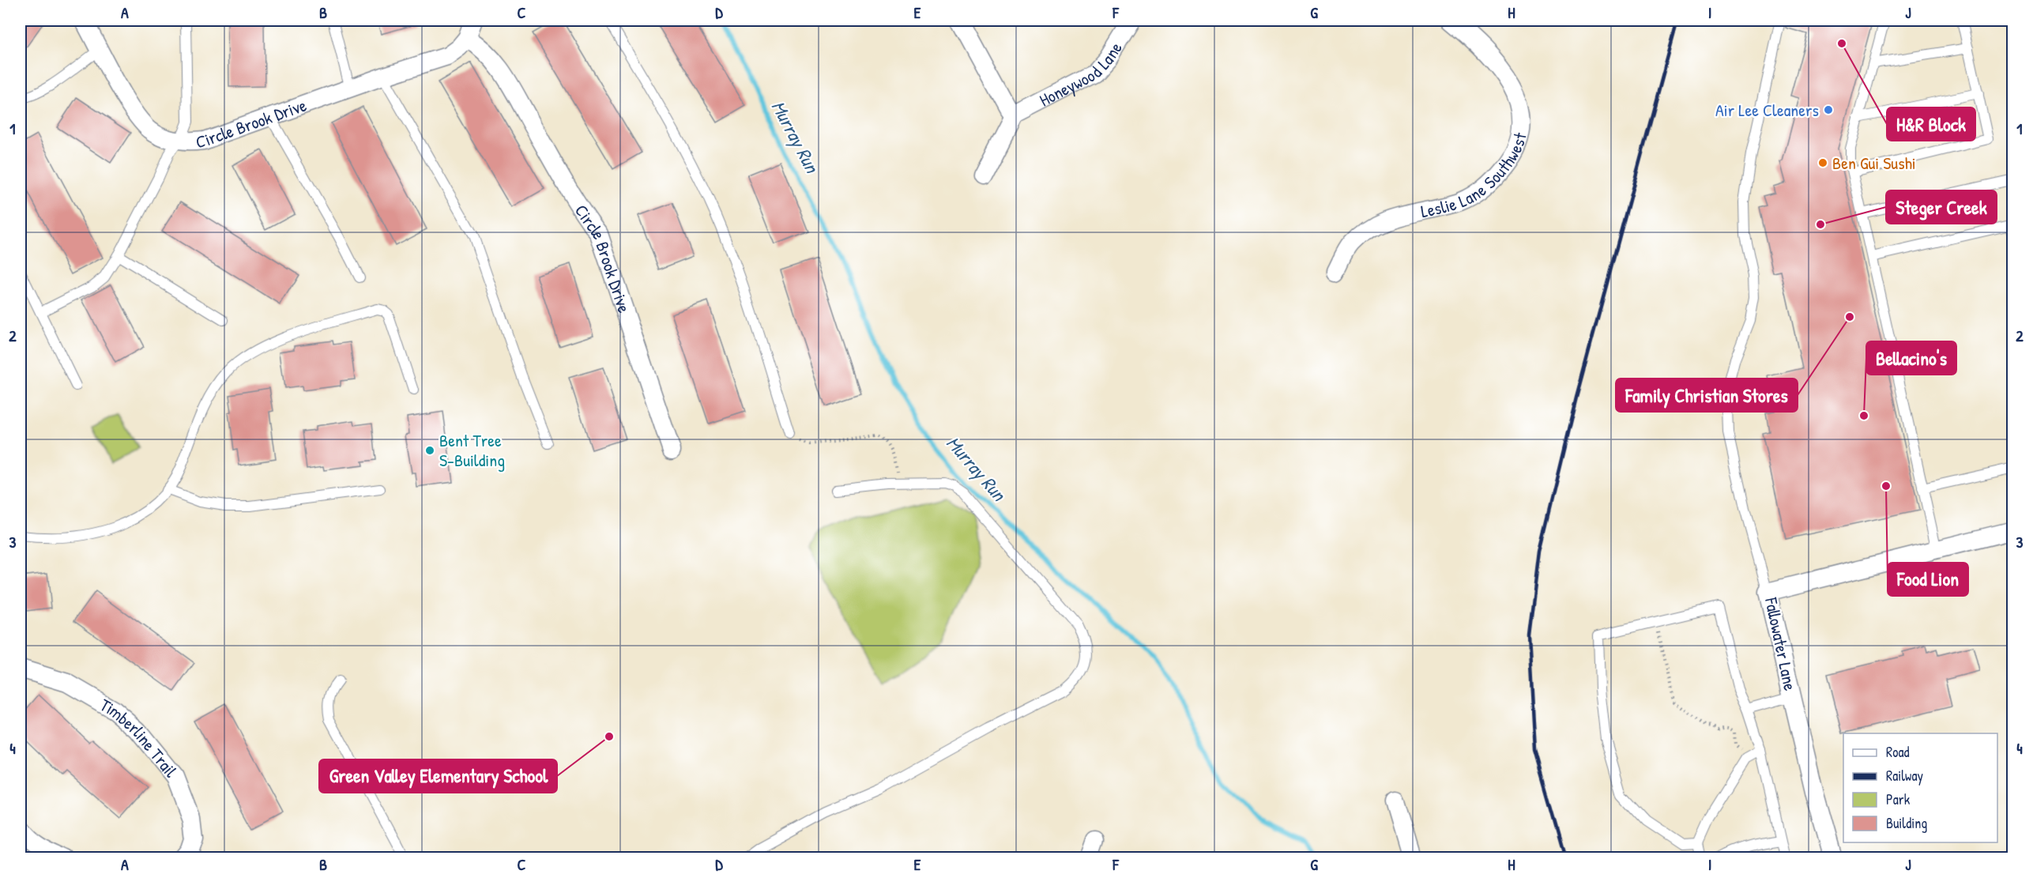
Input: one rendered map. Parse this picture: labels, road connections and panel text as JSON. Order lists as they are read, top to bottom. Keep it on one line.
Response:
{"streets":{"street":["Honeywood Lane","Circle Brook Drive","Leslie Lane Southwest","Fallowater Lane","Timberline Trail"]},"water":["Murray Run"],"places":["H&R Block","Air Lee Cleaners","Ben Gui Sushi","Steger Creek","Family Christian Stores","Bellacino's","Bent Tree S-Building","Food Lion","Green Valley Elementary School"],"legend":["Road","Railway","Park","Building"],"grid":{"columns":["A","B","C","D","E","F","G","H","I","J"],"rows":["1","2","3","4"]}}
